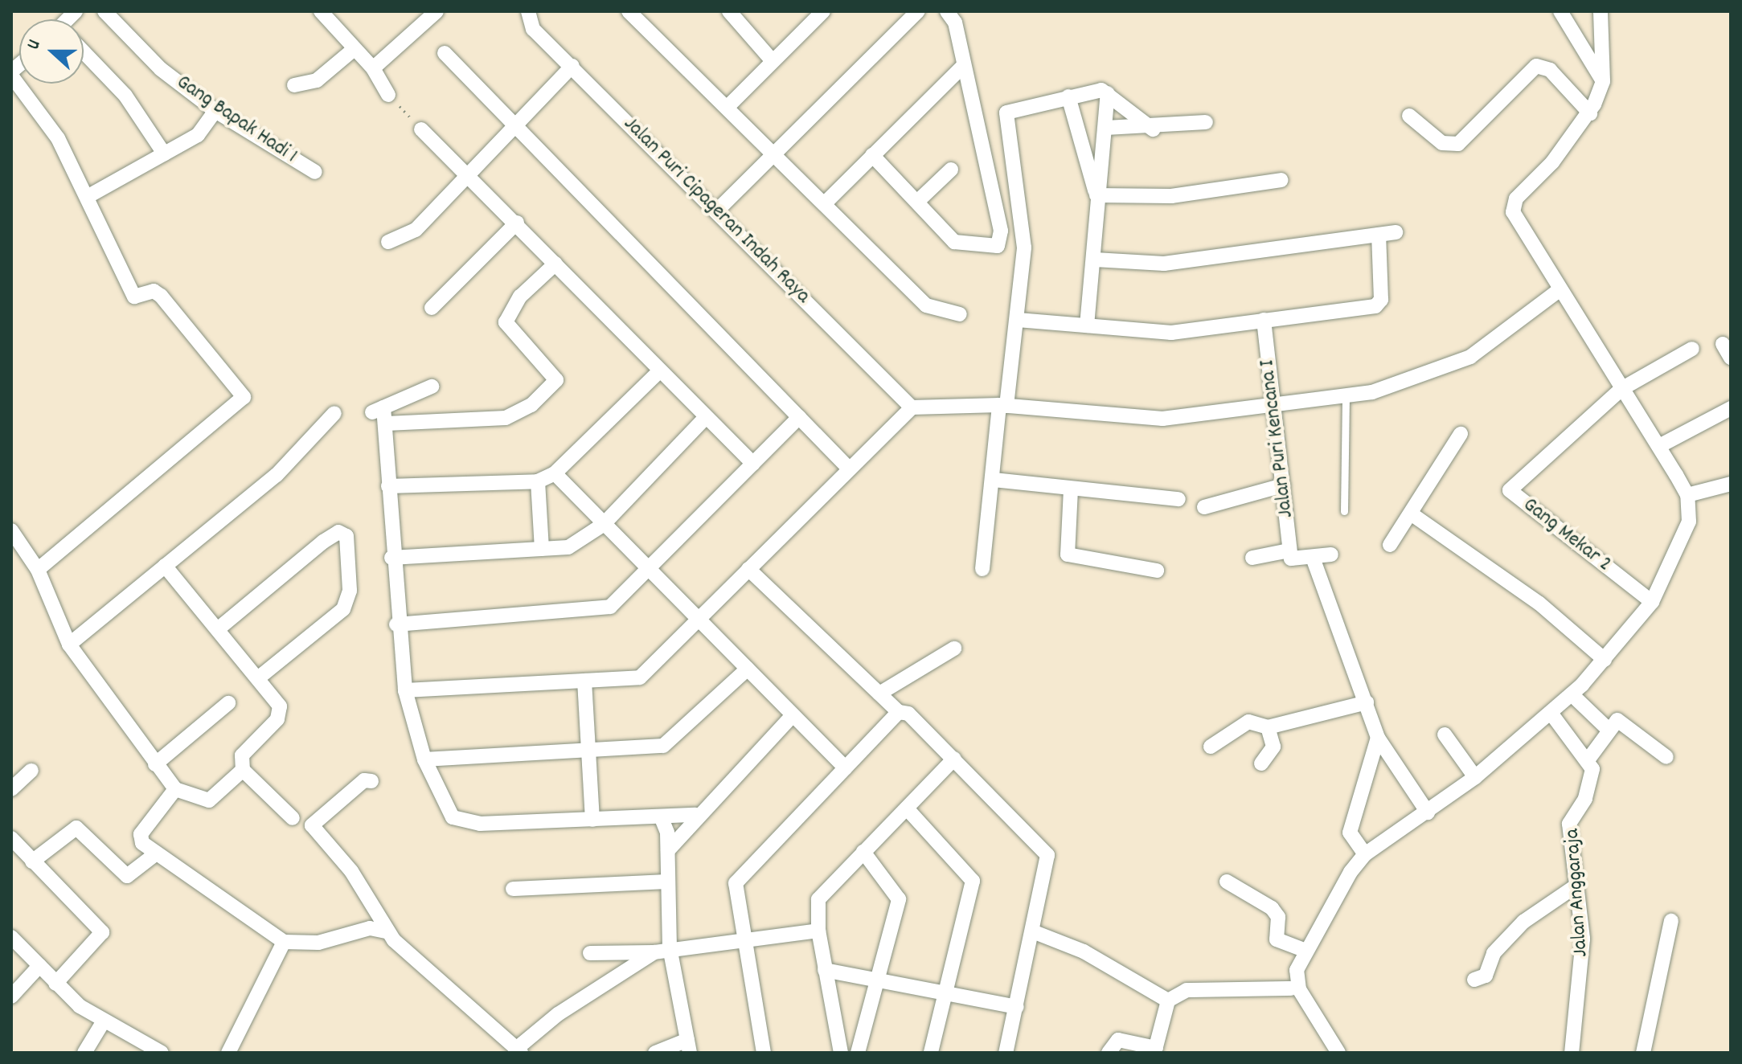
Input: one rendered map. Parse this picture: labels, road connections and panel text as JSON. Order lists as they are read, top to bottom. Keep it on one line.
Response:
{"streets":{"street":["Gang Bapak Hadi 1","Jalan Puri Cipageran Indah Raya","Jalan Puri Kencana I","Gang Mekar 2","Jalan Anggaraja"]},"north":"left"}
